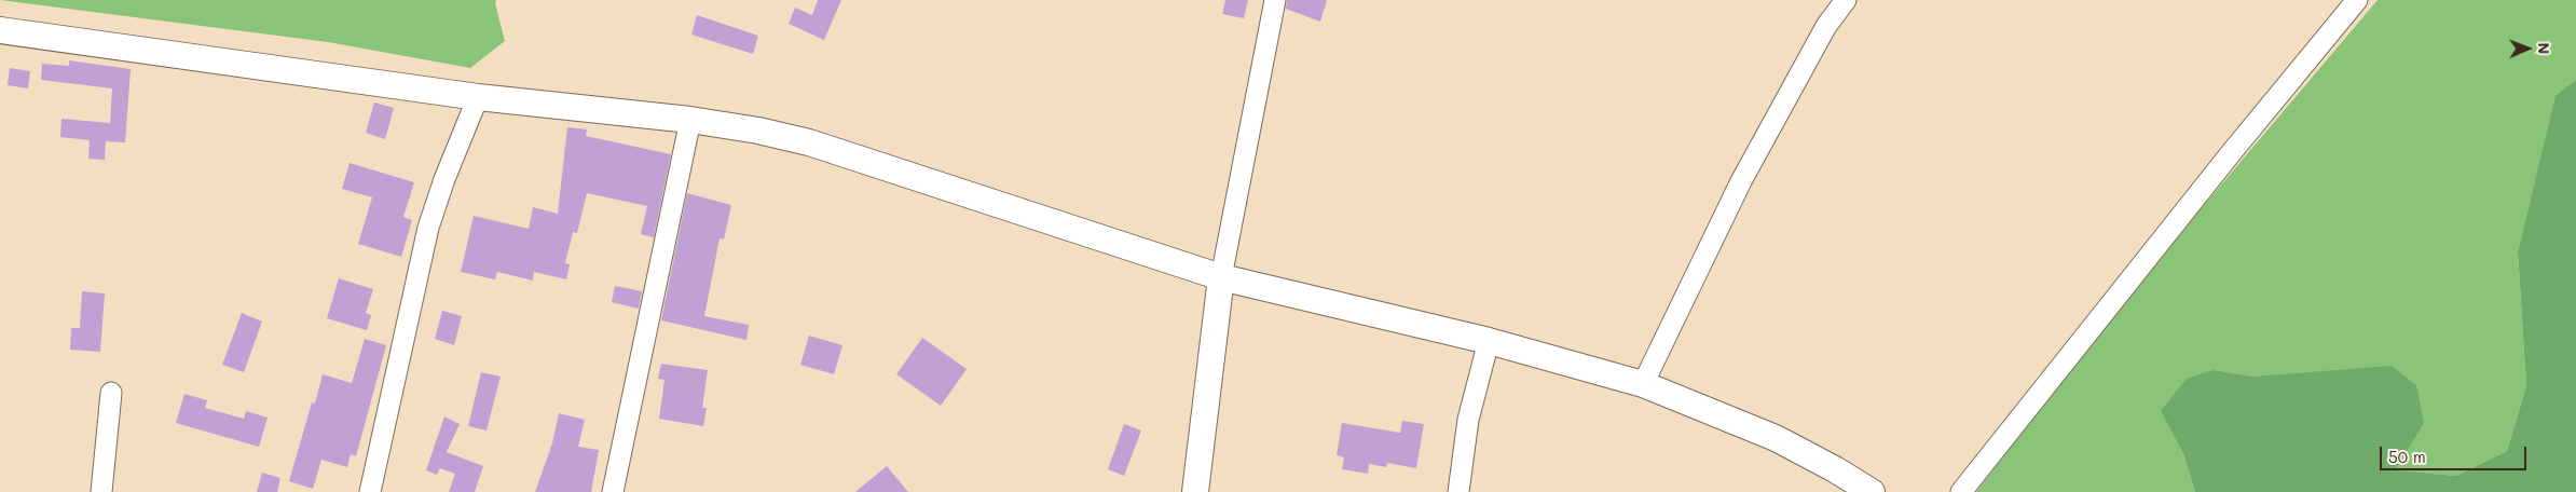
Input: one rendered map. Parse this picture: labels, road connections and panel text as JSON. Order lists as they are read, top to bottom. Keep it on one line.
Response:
{"scale_bar":"50 m","north":"right"}
